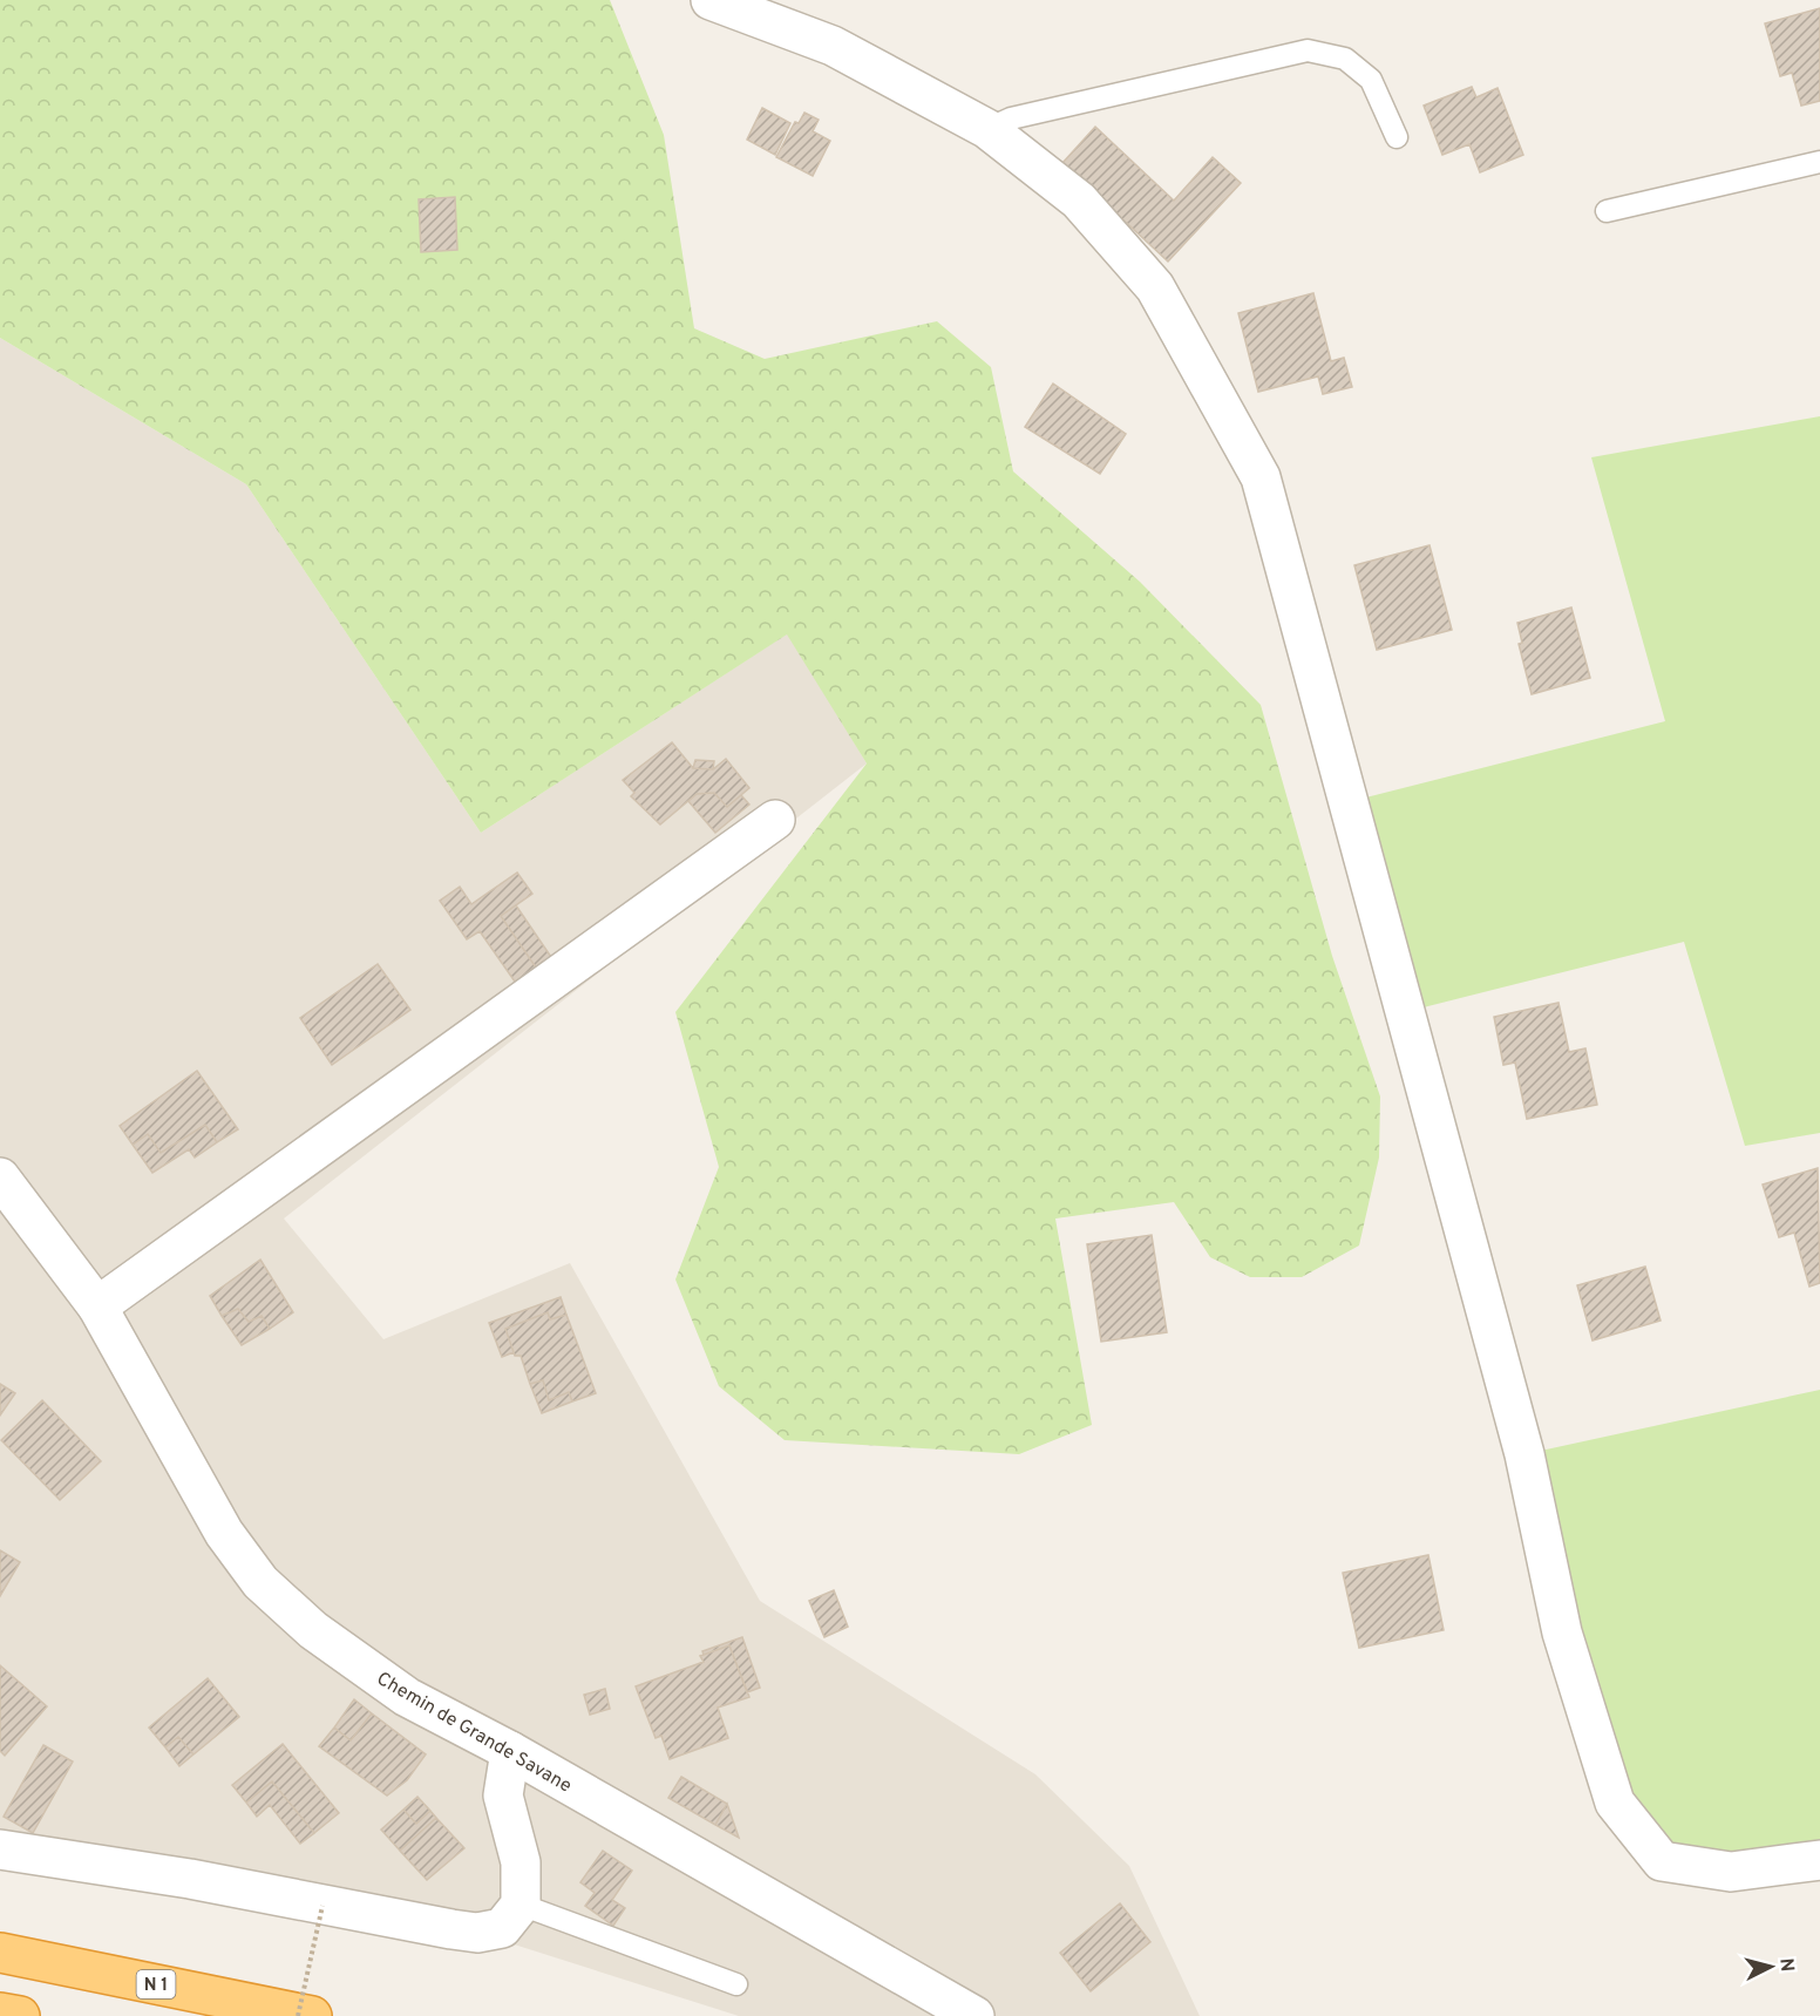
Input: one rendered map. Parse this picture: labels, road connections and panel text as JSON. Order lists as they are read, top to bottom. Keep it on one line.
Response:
{"streets":{"highway":["N 1"],"street":["Chemin de Grande Savane"]},"north":"right"}
